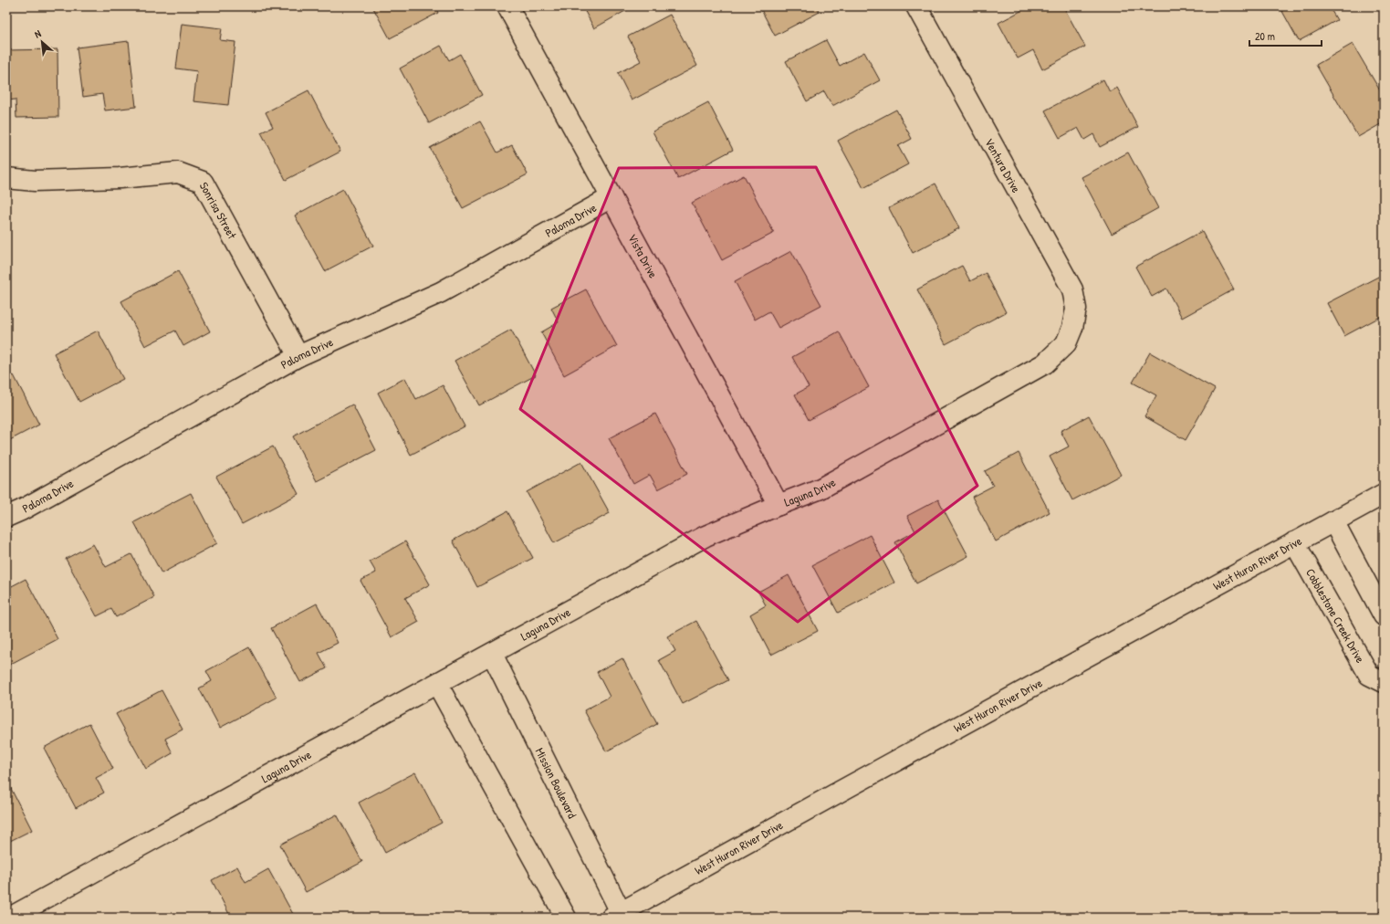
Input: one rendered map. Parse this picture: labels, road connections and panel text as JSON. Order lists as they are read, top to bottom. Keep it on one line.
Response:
{"streets":{"street":["Ventura Drive","Sonrisa Street","Paloma Drive","Vista Drive","Laguna Drive","West Huron River Drive","Cobblestone Creek Drive","Mission Boulevard"]},"crossings":[["Ventura Drive","Laguna Drive"],["Sonrisa Street","Paloma Drive"],["Paloma Drive","Vista Drive"],["Vista Drive","Laguna Drive"],["Laguna Drive","Mission Boulevard"],["West Huron River Drive","Cobblestone Creek Drive"],["West Huron River Drive","Mission Boulevard"]],"scale_bar":"20 m","north":"top left"}
